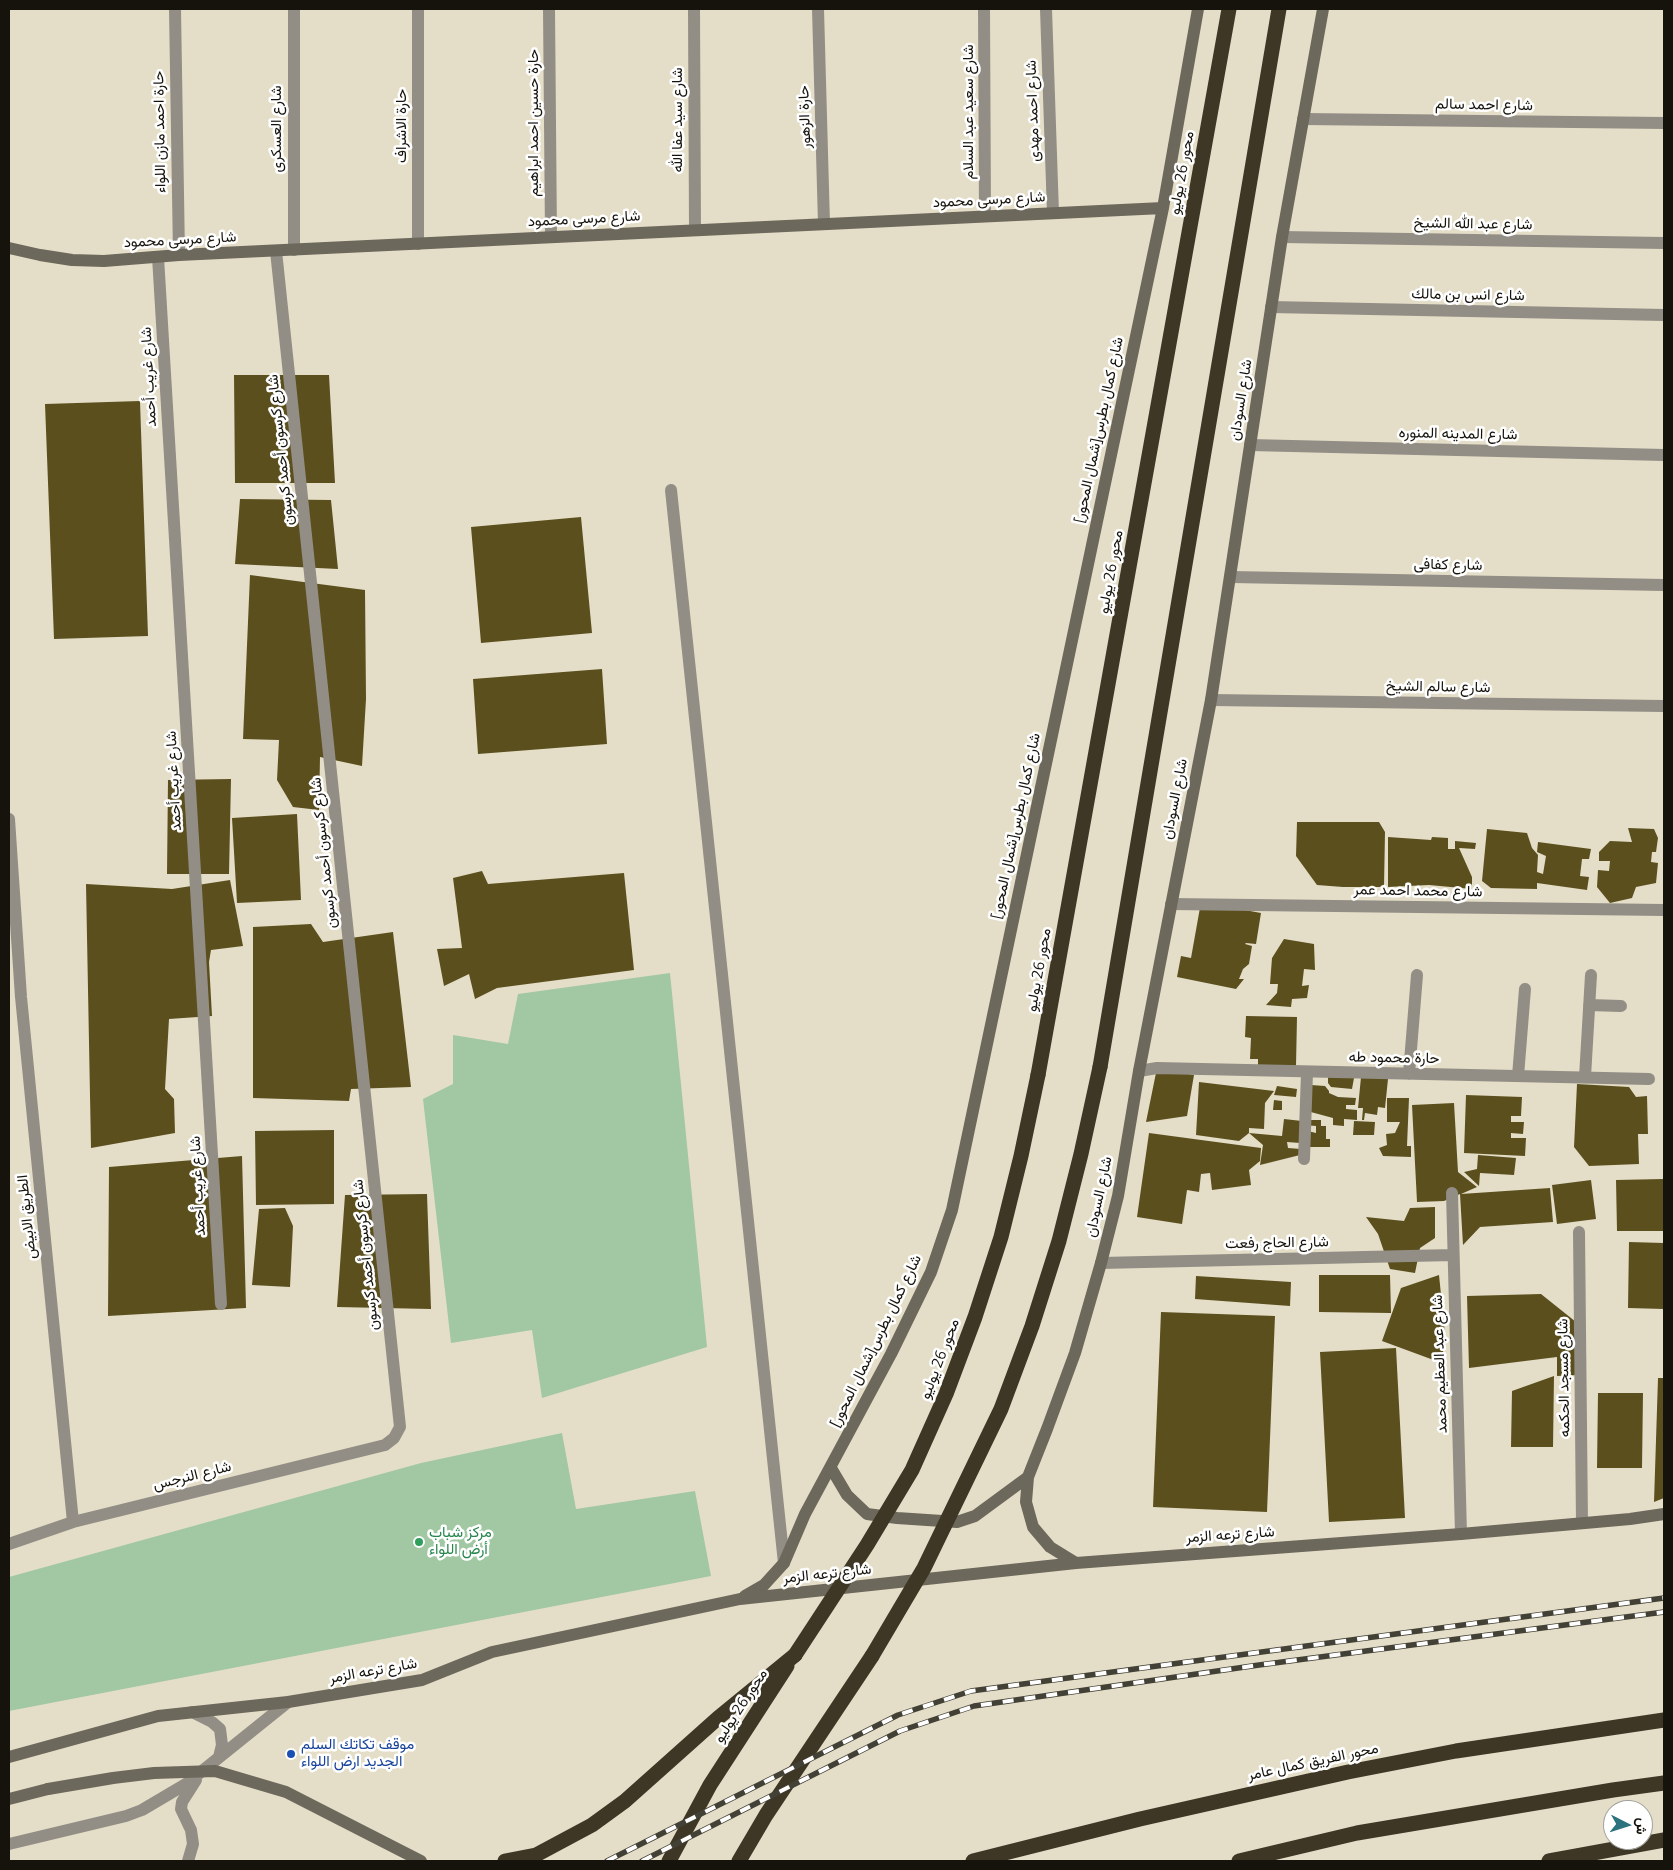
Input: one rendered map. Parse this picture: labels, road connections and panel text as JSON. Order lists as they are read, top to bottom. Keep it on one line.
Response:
{"streets":{"highway":["محور 26 يوليو","محور الفريق كمال عامر"],"street":["شارع احمد سالم","شارع احمد مهدى","شارع سعيد عبد السلام","حارة الزهور","شارع سيد عفا الله","حارة حسين احمد ابراهيم","حارة الاشراف","شارع العسكرى","حارة احمد مازن اللواء","شارع مرسى محمود","شارع عبد الله الشيخ","شارع انس بن مالك","شارع غريب أحمد","شارع السودان","شارع كمال بطرس[شمال المحور]","شارع المدينه المنوره","شارع كرسون أحمد كرسون","شارع كفافى","شارع سالم الشيخ","شارع محمد احمد عمر","حارة محمود طه","الطريق الابيض","شارع الحاج رفعت","شارع عبد العظيم محمد","شارع مسجد الحكمه","شارع النرجس","شارع ترعه الزمر"]},"crossings":[["شارع احمد سالم","شارع السودان"],["شارع احمد مهدى","شارع مرسى محمود"],["شارع سعيد عبد السلام","شارع مرسى محمود"],["حارة الزهور","شارع مرسى محمود"],["شارع سيد عفا الله","شارع مرسى محمود"],["حارة حسين احمد ابراهيم","شارع مرسى محمود"],["حارة الاشراف","شارع مرسى محمود"],["شارع العسكرى","شارع مرسى محمود"],["حارة احمد مازن اللواء","شارع مرسى محمود"],["شارع مرسى محمود","شارع غريب أحمد"],["شارع مرسى محمود","شارع كمال بطرس[شمال المحور]"],["شارع مرسى محمود","شارع كرسون أحمد كرسون"],["شارع عبد الله الشيخ","شارع السودان"],["شارع انس بن مالك","شارع السودان"],["شارع السودان","شارع المدينه المنوره"],["شارع السودان","شارع كفافى"],["شارع السودان","شارع سالم الشيخ"],["شارع السودان","شارع محمد احمد عمر"],["شارع السودان","حارة محمود طه"],["شارع السودان","شارع الحاج رفعت"],["شارع السودان","شارع ترعه الزمر"],["شارع كمال بطرس[شمال المحور]","شارع ترعه الزمر"],["شارع كرسون أحمد كرسون","شارع النرجس"],["الطريق الابيض","شارع النرجس"],["شارع الحاج رفعت","شارع عبد العظيم محمد"],["شارع عبد العظيم محمد","شارع ترعه الزمر"],["شارع مسجد الحكمه","شارع ترعه الزمر"]],"places":["مركز شباب أرض اللواء","موقف تكاتك السلم الجديد ارض اللواء"],"north":"right"}
